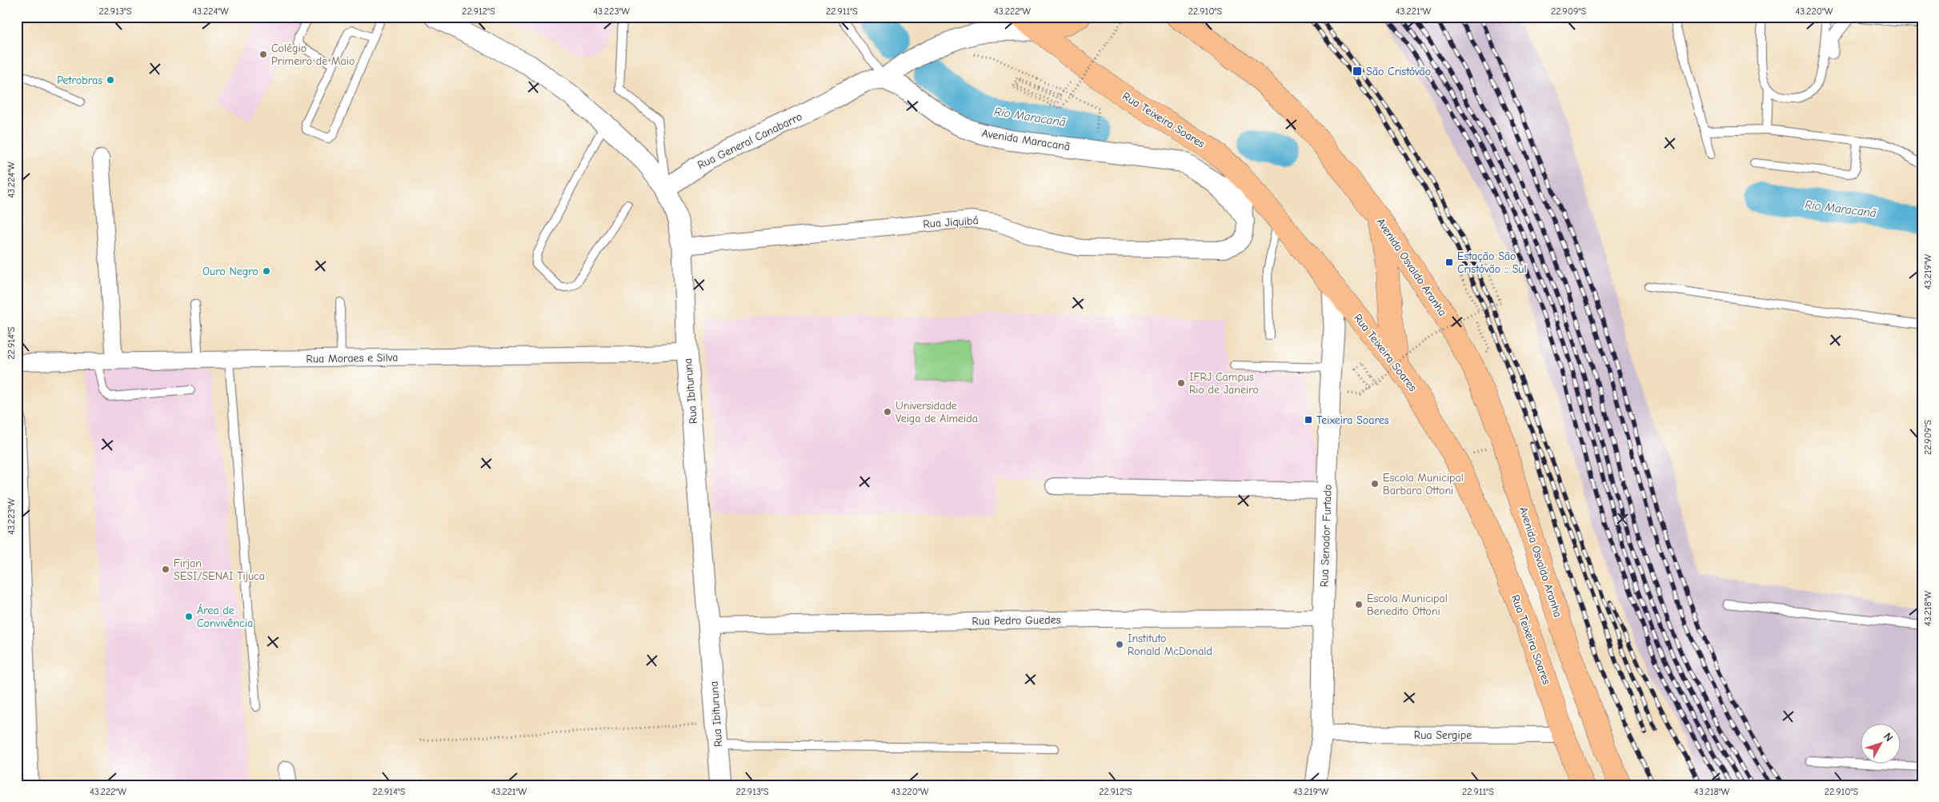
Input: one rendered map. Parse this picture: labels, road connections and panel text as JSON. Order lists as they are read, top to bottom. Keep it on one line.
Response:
{"streets":{"main road":["Rua Teixeira Soares","Avenida Osvaldo Aranha"],"street":["Avenida Maracanã","Rua General Canabarro","Rua Jiquibá","Rua Moraes e Silva","Rua Ibituruna","Rua Senador Furtado","Rua Pedro Guedes","Rua Sergipe"]},"crossings":[["Rua Teixeira Soares","Avenida Maracanã"],["Rua Teixeira Soares","Rua General Canabarro"],["Rua Teixeira Soares","Rua Jiquibá"],["Rua Teixeira Soares","Rua Senador Furtado"],["Rua Teixeira Soares","Rua Sergipe"],["Avenida Maracanã","Rua General Canabarro"],["Avenida Maracanã","Rua Jiquibá"],["Rua General Canabarro","Rua Ibituruna"],["Rua Jiquibá","Rua Ibituruna"],["Rua Moraes e Silva","Rua Ibituruna"],["Rua Ibituruna","Rua Pedro Guedes"],["Rua Senador Furtado","Rua Pedro Guedes"],["Rua Senador Furtado","Rua Sergipe"]],"water":["Rio Maracanã"],"places":{"other":["Colégio Primeiro de Maio","Petrobras","Ouro Negro","IFRJ Campus Rio de Janeiro","Universidade Veiga de Almeida","Escola Municipal Barbara Ottoni","Firjan SESI/SENAI Tijuca","Escola Municipal Benedito Ottoni","Área de Convivência","Instituto Ronald McDonald"],"transit":["São Cristóvão","Estação São Cristóvão :: Sul","Teixeira Soares"]},"north":"top right","coordinates":["22.913°S","43.224°W","22.912°S","43.223°W","22.911°S","43.222°W","22.910°S","43.221°W","22.909°S","43.220°W","43.219°W","22.914°S","43.218°W"]}
